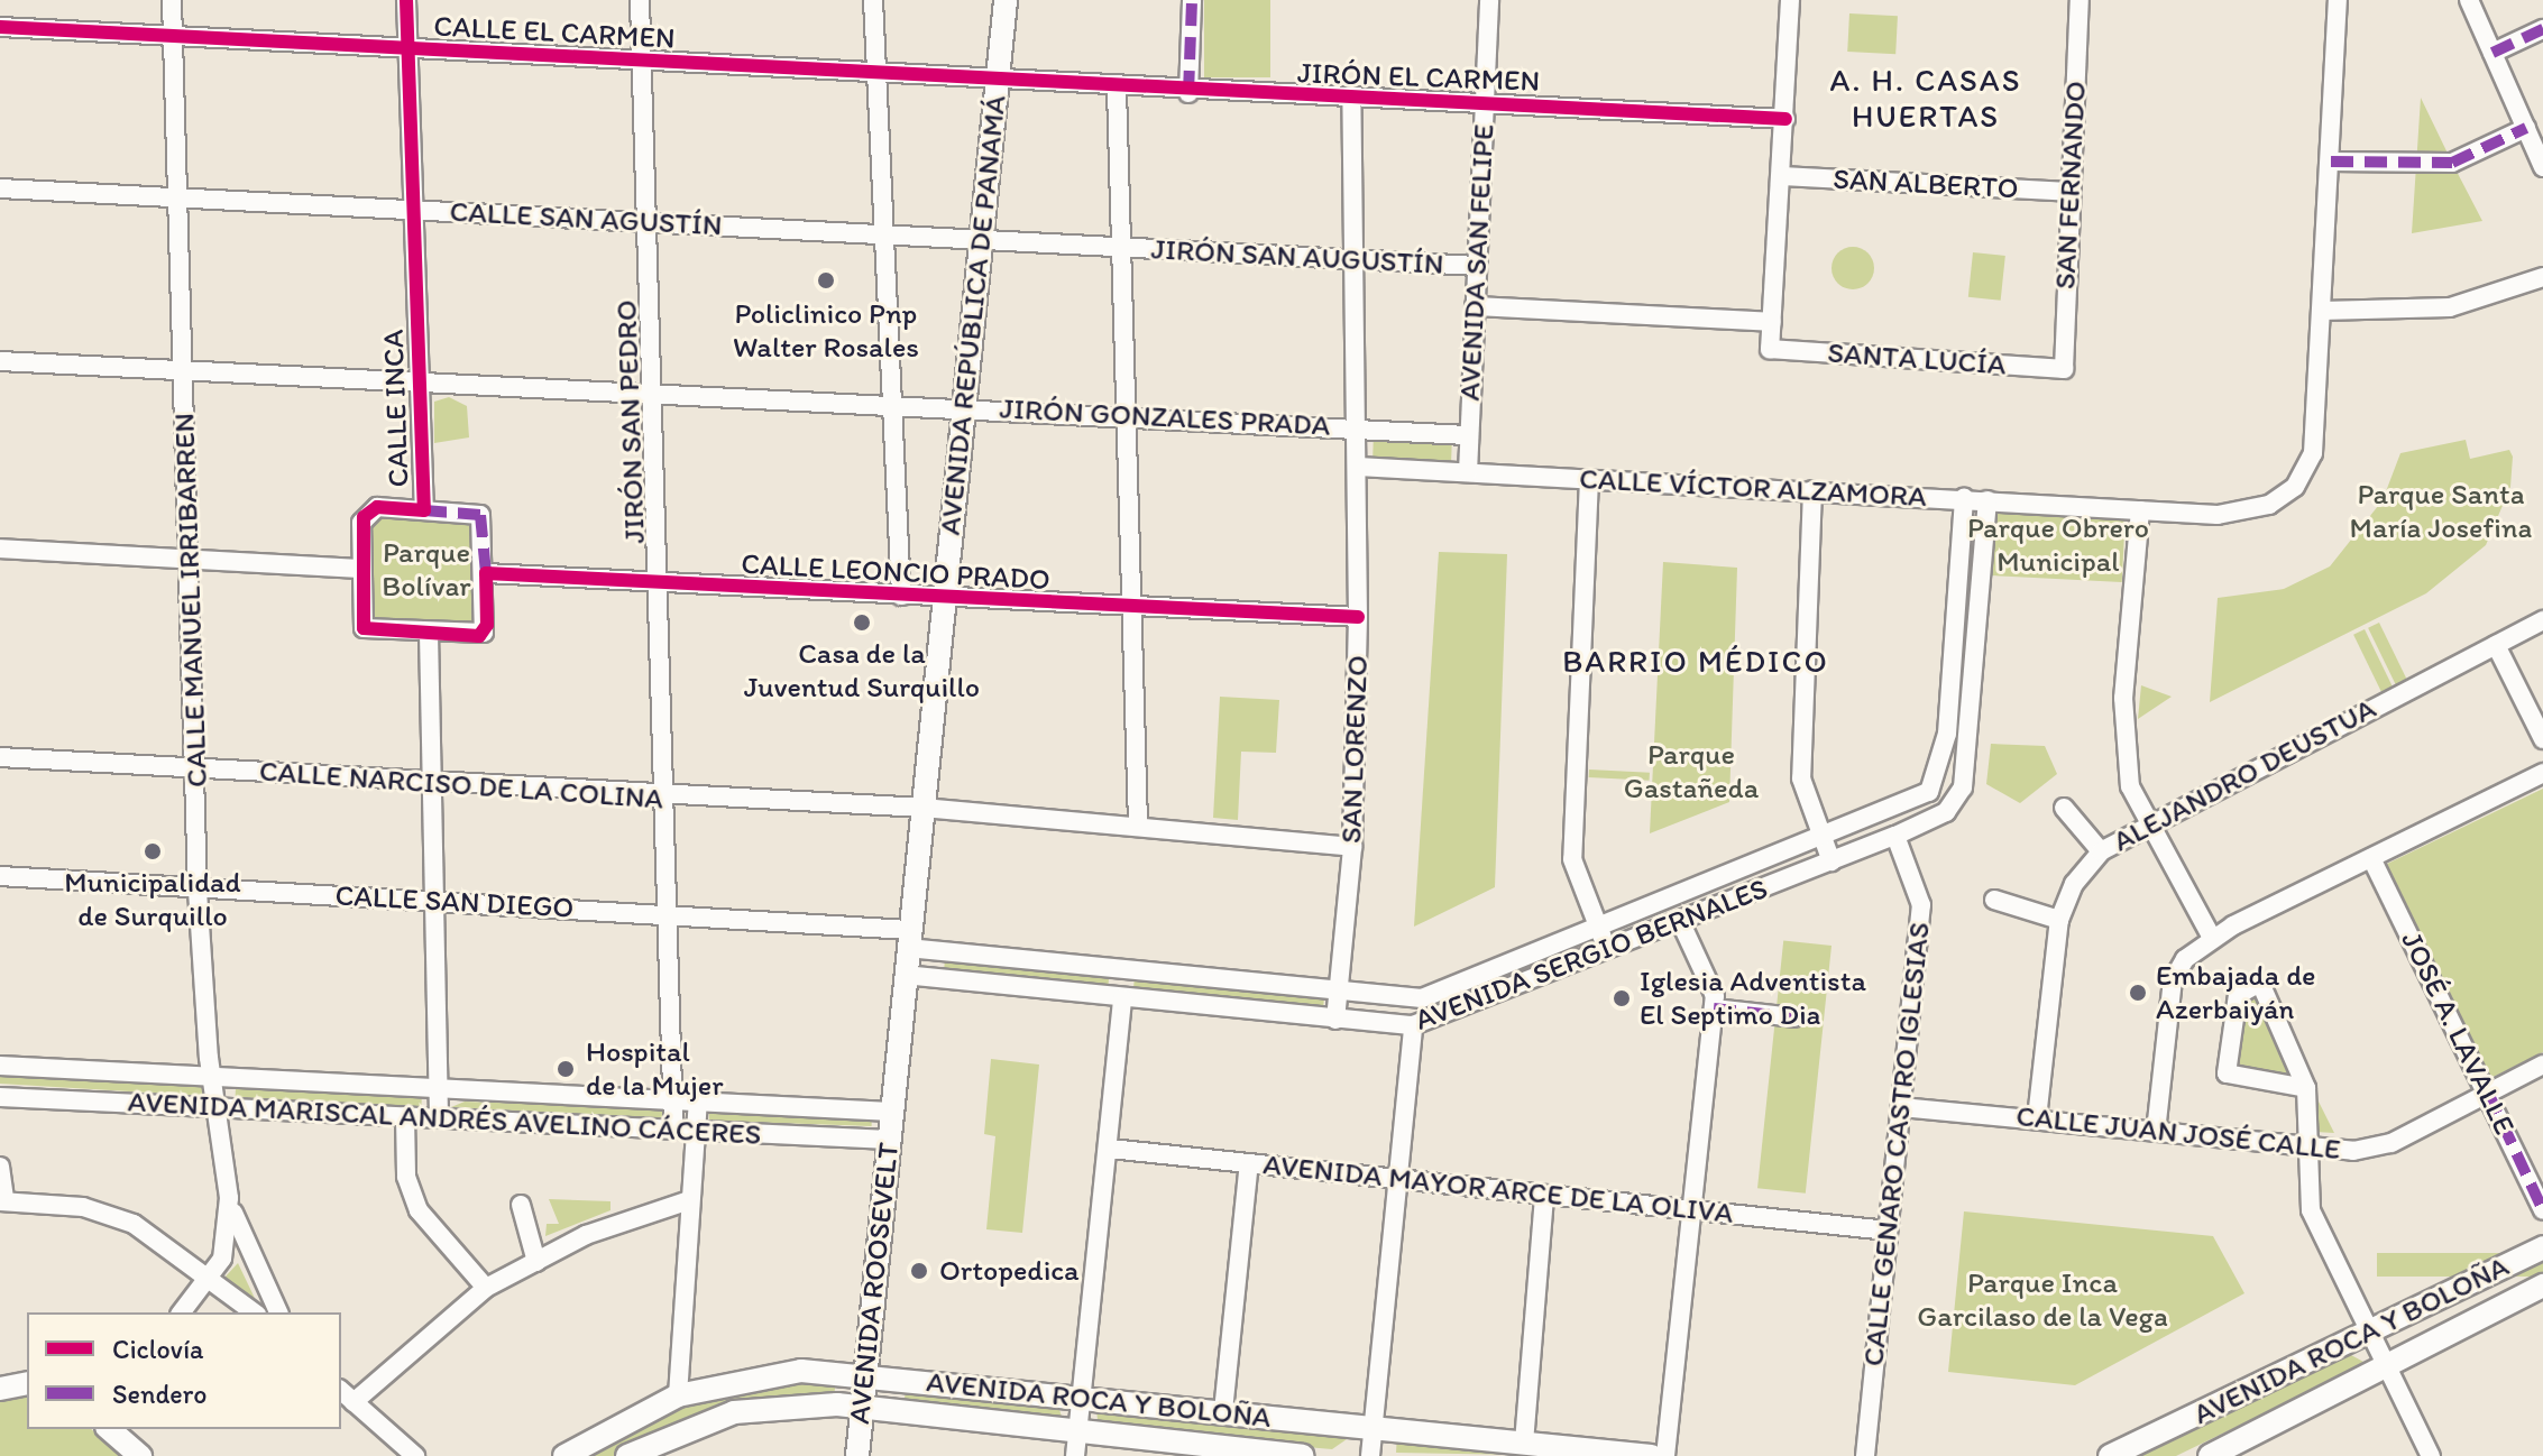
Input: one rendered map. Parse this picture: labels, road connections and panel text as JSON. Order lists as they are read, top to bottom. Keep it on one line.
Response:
{"streets":{"main road":["AVENIDA REPÚBLICA DE PANAMÁ","AVENIDA ROOSEVELT","AVENIDA ROCA Y BOLOÑA"],"street":["CALLE EL CARMEN","JIRÓN EL CARMEN","SAN ALBERTO","SAN FERNANDO","CALLE SAN AGUSTÍN","JIRÓN SAN AUGUSTÍN","AVENIDA SAN FELIPE","SANTA LUCÍA","CALLE INCA","JIRÓN GONZALES PRADA","JIRÓN SAN PEDRO","CALLE VÍCTOR ALZAMORA","CALLE LEONCIO PRADO","CALLE MANUEL IRRIBARREN","SAN LORENZO","ALEJANDRO DEUSTUA","CALLE NARCISO DE LA COLINA","CALLE SAN DIEGO","AVENIDA SERGIO BERNALES","JOSÉ A. LAVALLE","AVENIDA MARISCAL ANDRÉS AVELINO CÁCERES","CALLE JUAN JOSÉ CALLE","CALLE GENARO CASTRO IGLESIAS","AVENIDA MAYOR ARCE DE LA OLIVA"]},"crossings":[["CALLE EL CARMEN","JIRÓN EL CARMEN"],["CALLE EL CARMEN","AVENIDA REPÚBLICA DE PANAMÁ"],["CALLE EL CARMEN","CALLE INCA"],["CALLE EL CARMEN","JIRÓN SAN PEDRO"],["CALLE EL CARMEN","CALLE MANUEL IRRIBARREN"],["JIRÓN EL CARMEN","AVENIDA SAN FELIPE"],["JIRÓN EL CARMEN","AVENIDA REPÚBLICA DE PANAMÁ"],["JIRÓN EL CARMEN","SAN LORENZO"],["SAN ALBERTO","SAN FERNANDO"],["SAN FERNANDO","SANTA LUCÍA"],["CALLE SAN AGUSTÍN","JIRÓN SAN AUGUSTÍN"],["CALLE SAN AGUSTÍN","AVENIDA REPÚBLICA DE PANAMÁ"],["CALLE SAN AGUSTÍN","CALLE INCA"],["CALLE SAN AGUSTÍN","JIRÓN SAN PEDRO"],["CALLE SAN AGUSTÍN","CALLE MANUEL IRRIBARREN"],["JIRÓN SAN AUGUSTÍN","AVENIDA SAN FELIPE"],["JIRÓN SAN AUGUSTÍN","SAN LORENZO"],["AVENIDA SAN FELIPE","JIRÓN GONZALES PRADA"],["AVENIDA SAN FELIPE","CALLE VÍCTOR ALZAMORA"],["AVENIDA REPÚBLICA DE PANAMÁ","JIRÓN GONZALES PRADA"],["AVENIDA REPÚBLICA DE PANAMÁ","CALLE LEONCIO PRADO"],["AVENIDA REPÚBLICA DE PANAMÁ","CALLE NARCISO DE LA COLINA"],["AVENIDA REPÚBLICA DE PANAMÁ","CALLE SAN DIEGO"],["AVENIDA REPÚBLICA DE PANAMÁ","AVENIDA SERGIO BERNALES"],["AVENIDA REPÚBLICA DE PANAMÁ","AVENIDA MARISCAL ANDRÉS AVELINO CÁCERES"],["AVENIDA REPÚBLICA DE PANAMÁ","AVENIDA ROOSEVELT"],["CALLE INCA","JIRÓN GONZALES PRADA"],["CALLE INCA","CALLE LEONCIO PRADO"],["JIRÓN GONZALES PRADA","JIRÓN SAN PEDRO"],["JIRÓN GONZALES PRADA","CALLE MANUEL IRRIBARREN"],["JIRÓN GONZALES PRADA","SAN LORENZO"],["JIRÓN SAN PEDRO","CALLE LEONCIO PRADO"],["JIRÓN SAN PEDRO","CALLE NARCISO DE LA COLINA"],["JIRÓN SAN PEDRO","CALLE SAN DIEGO"],["JIRÓN SAN PEDRO","AVENIDA MARISCAL ANDRÉS AVELINO CÁCERES"],["CALLE VÍCTOR ALZAMORA","SAN LORENZO"],["CALLE LEONCIO PRADO","SAN LORENZO"],["CALLE MANUEL IRRIBARREN","CALLE NARCISO DE LA COLINA"],["CALLE MANUEL IRRIBARREN","CALLE SAN DIEGO"],["CALLE MANUEL IRRIBARREN","AVENIDA MARISCAL ANDRÉS AVELINO CÁCERES"],["SAN LORENZO","CALLE NARCISO DE LA COLINA"],["SAN LORENZO","AVENIDA SERGIO BERNALES"],["ALEJANDRO DEUSTUA","CALLE JUAN JOSÉ CALLE"],["CALLE SAN DIEGO","AVENIDA SERGIO BERNALES"],["AVENIDA SERGIO BERNALES","CALLE GENARO CASTRO IGLESIAS"],["JOSÉ A. LAVALLE","CALLE JUAN JOSÉ CALLE"],["AVENIDA MARISCAL ANDRÉS AVELINO CÁCERES","AVENIDA ROOSEVELT"],["CALLE JUAN JOSÉ CALLE","CALLE GENARO CASTRO IGLESIAS"],["CALLE GENARO CASTRO IGLESIAS","AVENIDA MAYOR ARCE DE LA OLIVA"],["AVENIDA ROOSEVELT","AVENIDA ROCA Y BOLOÑA"]],"districts":["A. H. CASAS HUERTAS","BARRIO MÉDICO"],"parks":["Parque Santa María Josefina","Parque Obrero Municipal","Parque Bolívar","Parque Gastañeda","Parque Inca Garcilaso de la Vega"],"places":["Policlinico Pnp Walter Rosales","Casa de la Juventud Surquillo","Municipalidad de Surquillo","Embajada de Azerbaiyán","Iglesia Adventista El Septimo Dia","Hospital de la Mujer","Ortopedica"],"legend":["Ciclovía","Sendero"]}
